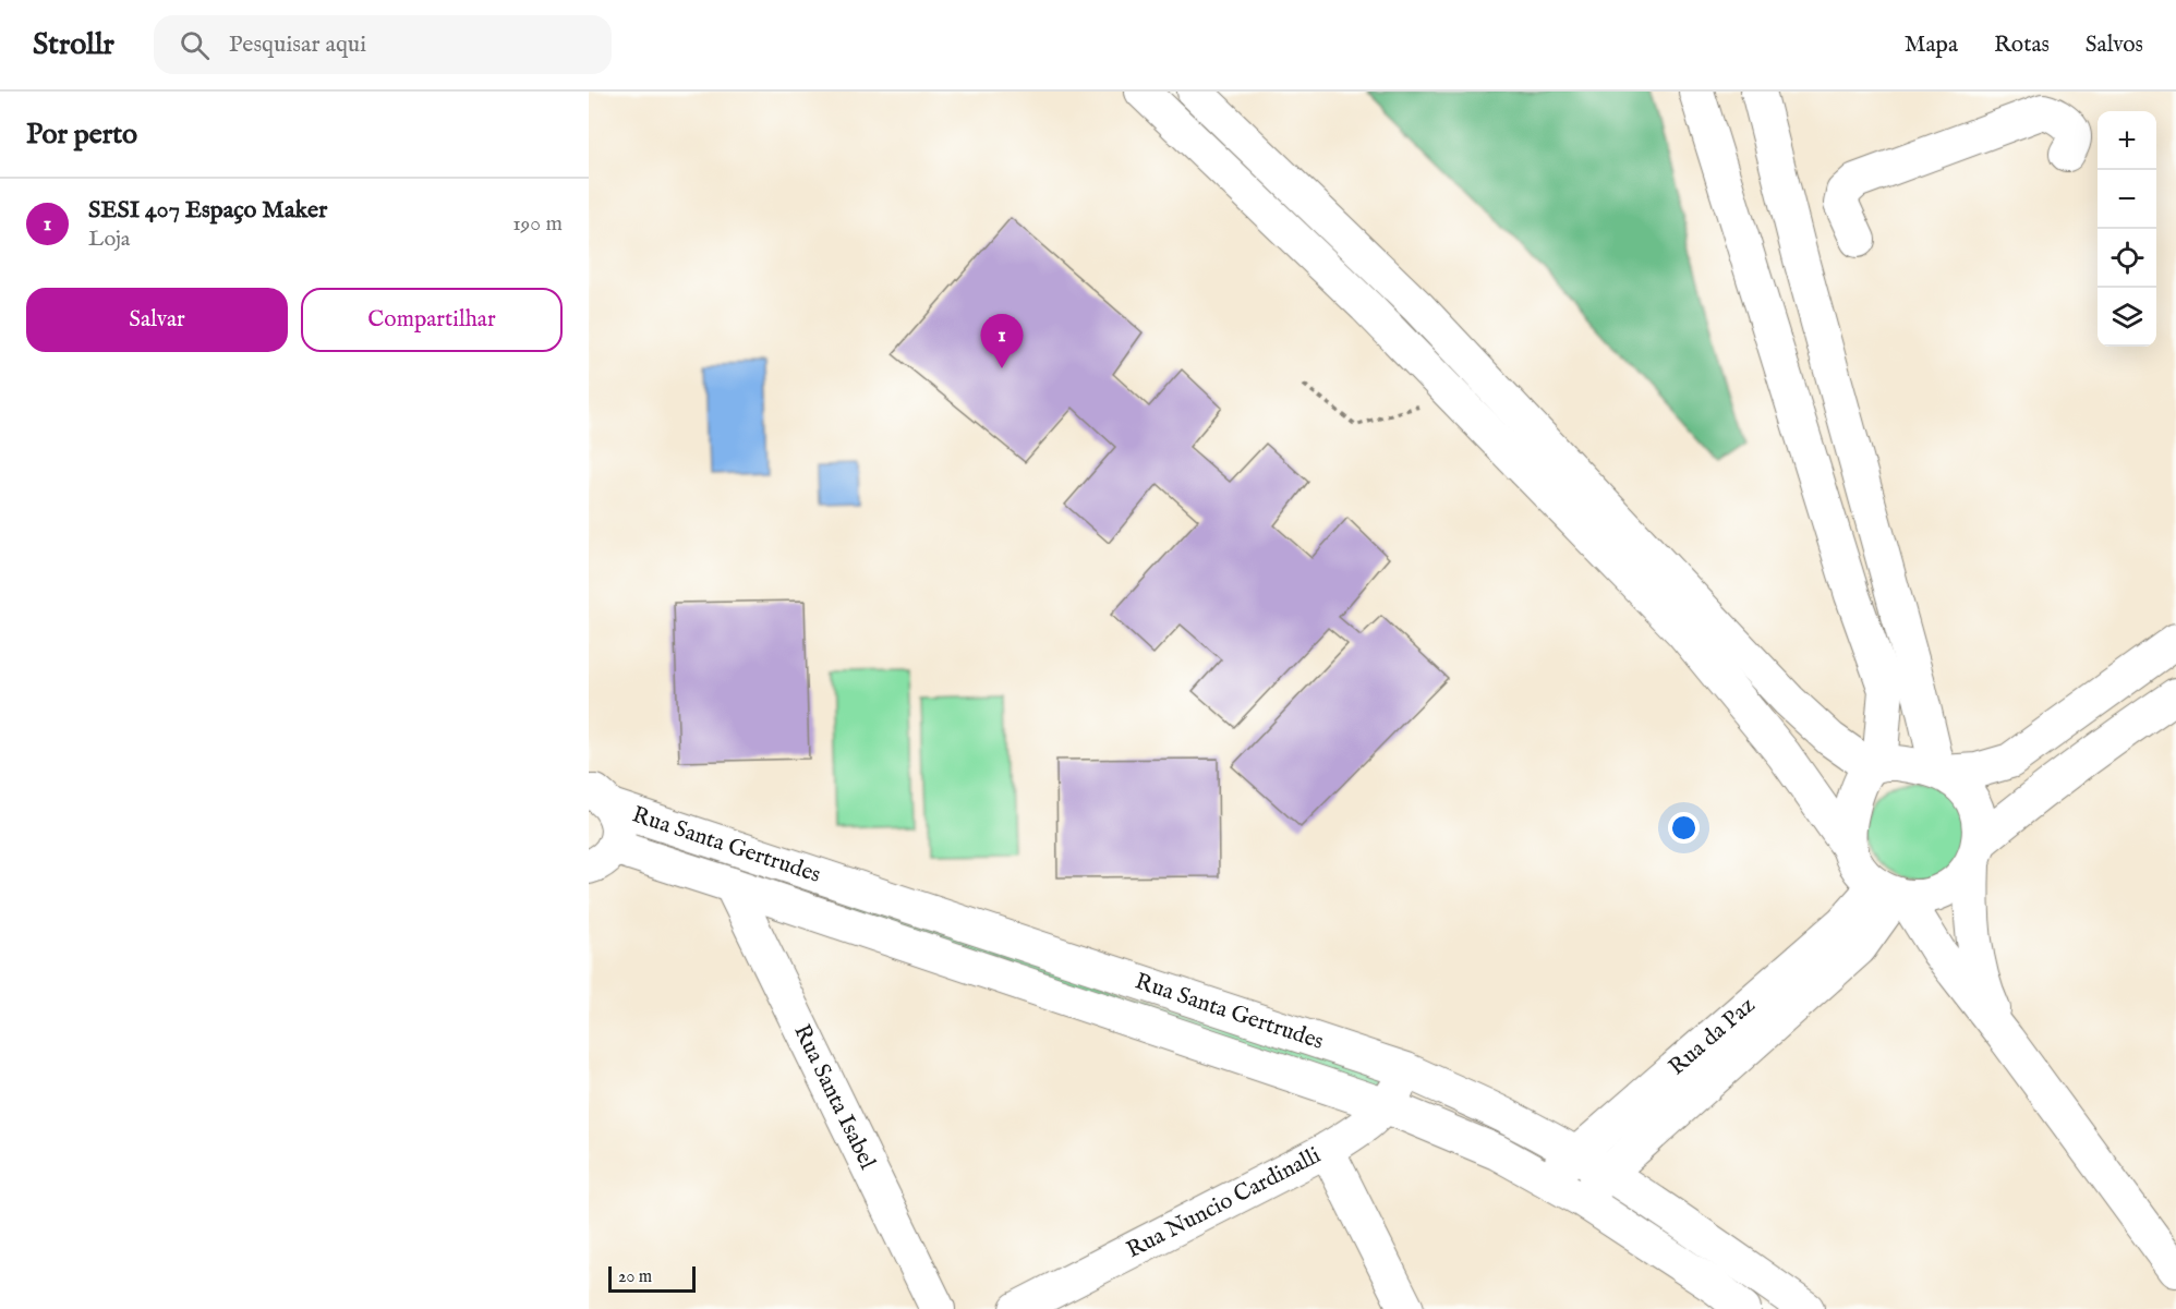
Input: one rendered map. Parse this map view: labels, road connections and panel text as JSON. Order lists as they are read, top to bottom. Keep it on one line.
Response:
{"streets":{"street":["Rua Santa Gertrudes","Rua da Paz","Rua Santa Isabel","Rua Nuncio Cardinalli"]},"crossings":[["Rua Santa Gertrudes","Rua da Paz"],["Rua Santa Gertrudes","Rua Santa Isabel"],["Rua Santa Gertrudes","Rua Nuncio Cardinalli"]],"scale_bar":"20 m","page":{"header":"Strollr","search":"Pesquisar aqui","nav":["Mapa","Rotas","Salvos"],"heading":"Por perto","map_buttons":["+","−"],"list":[{"mark":"1","name":"SESI 407 Espaço Maker","note":"Loja","value":"190 m"}],"buttons":["Salvar","Compartilhar"],"pins":"1","scale":"20 m"}}
